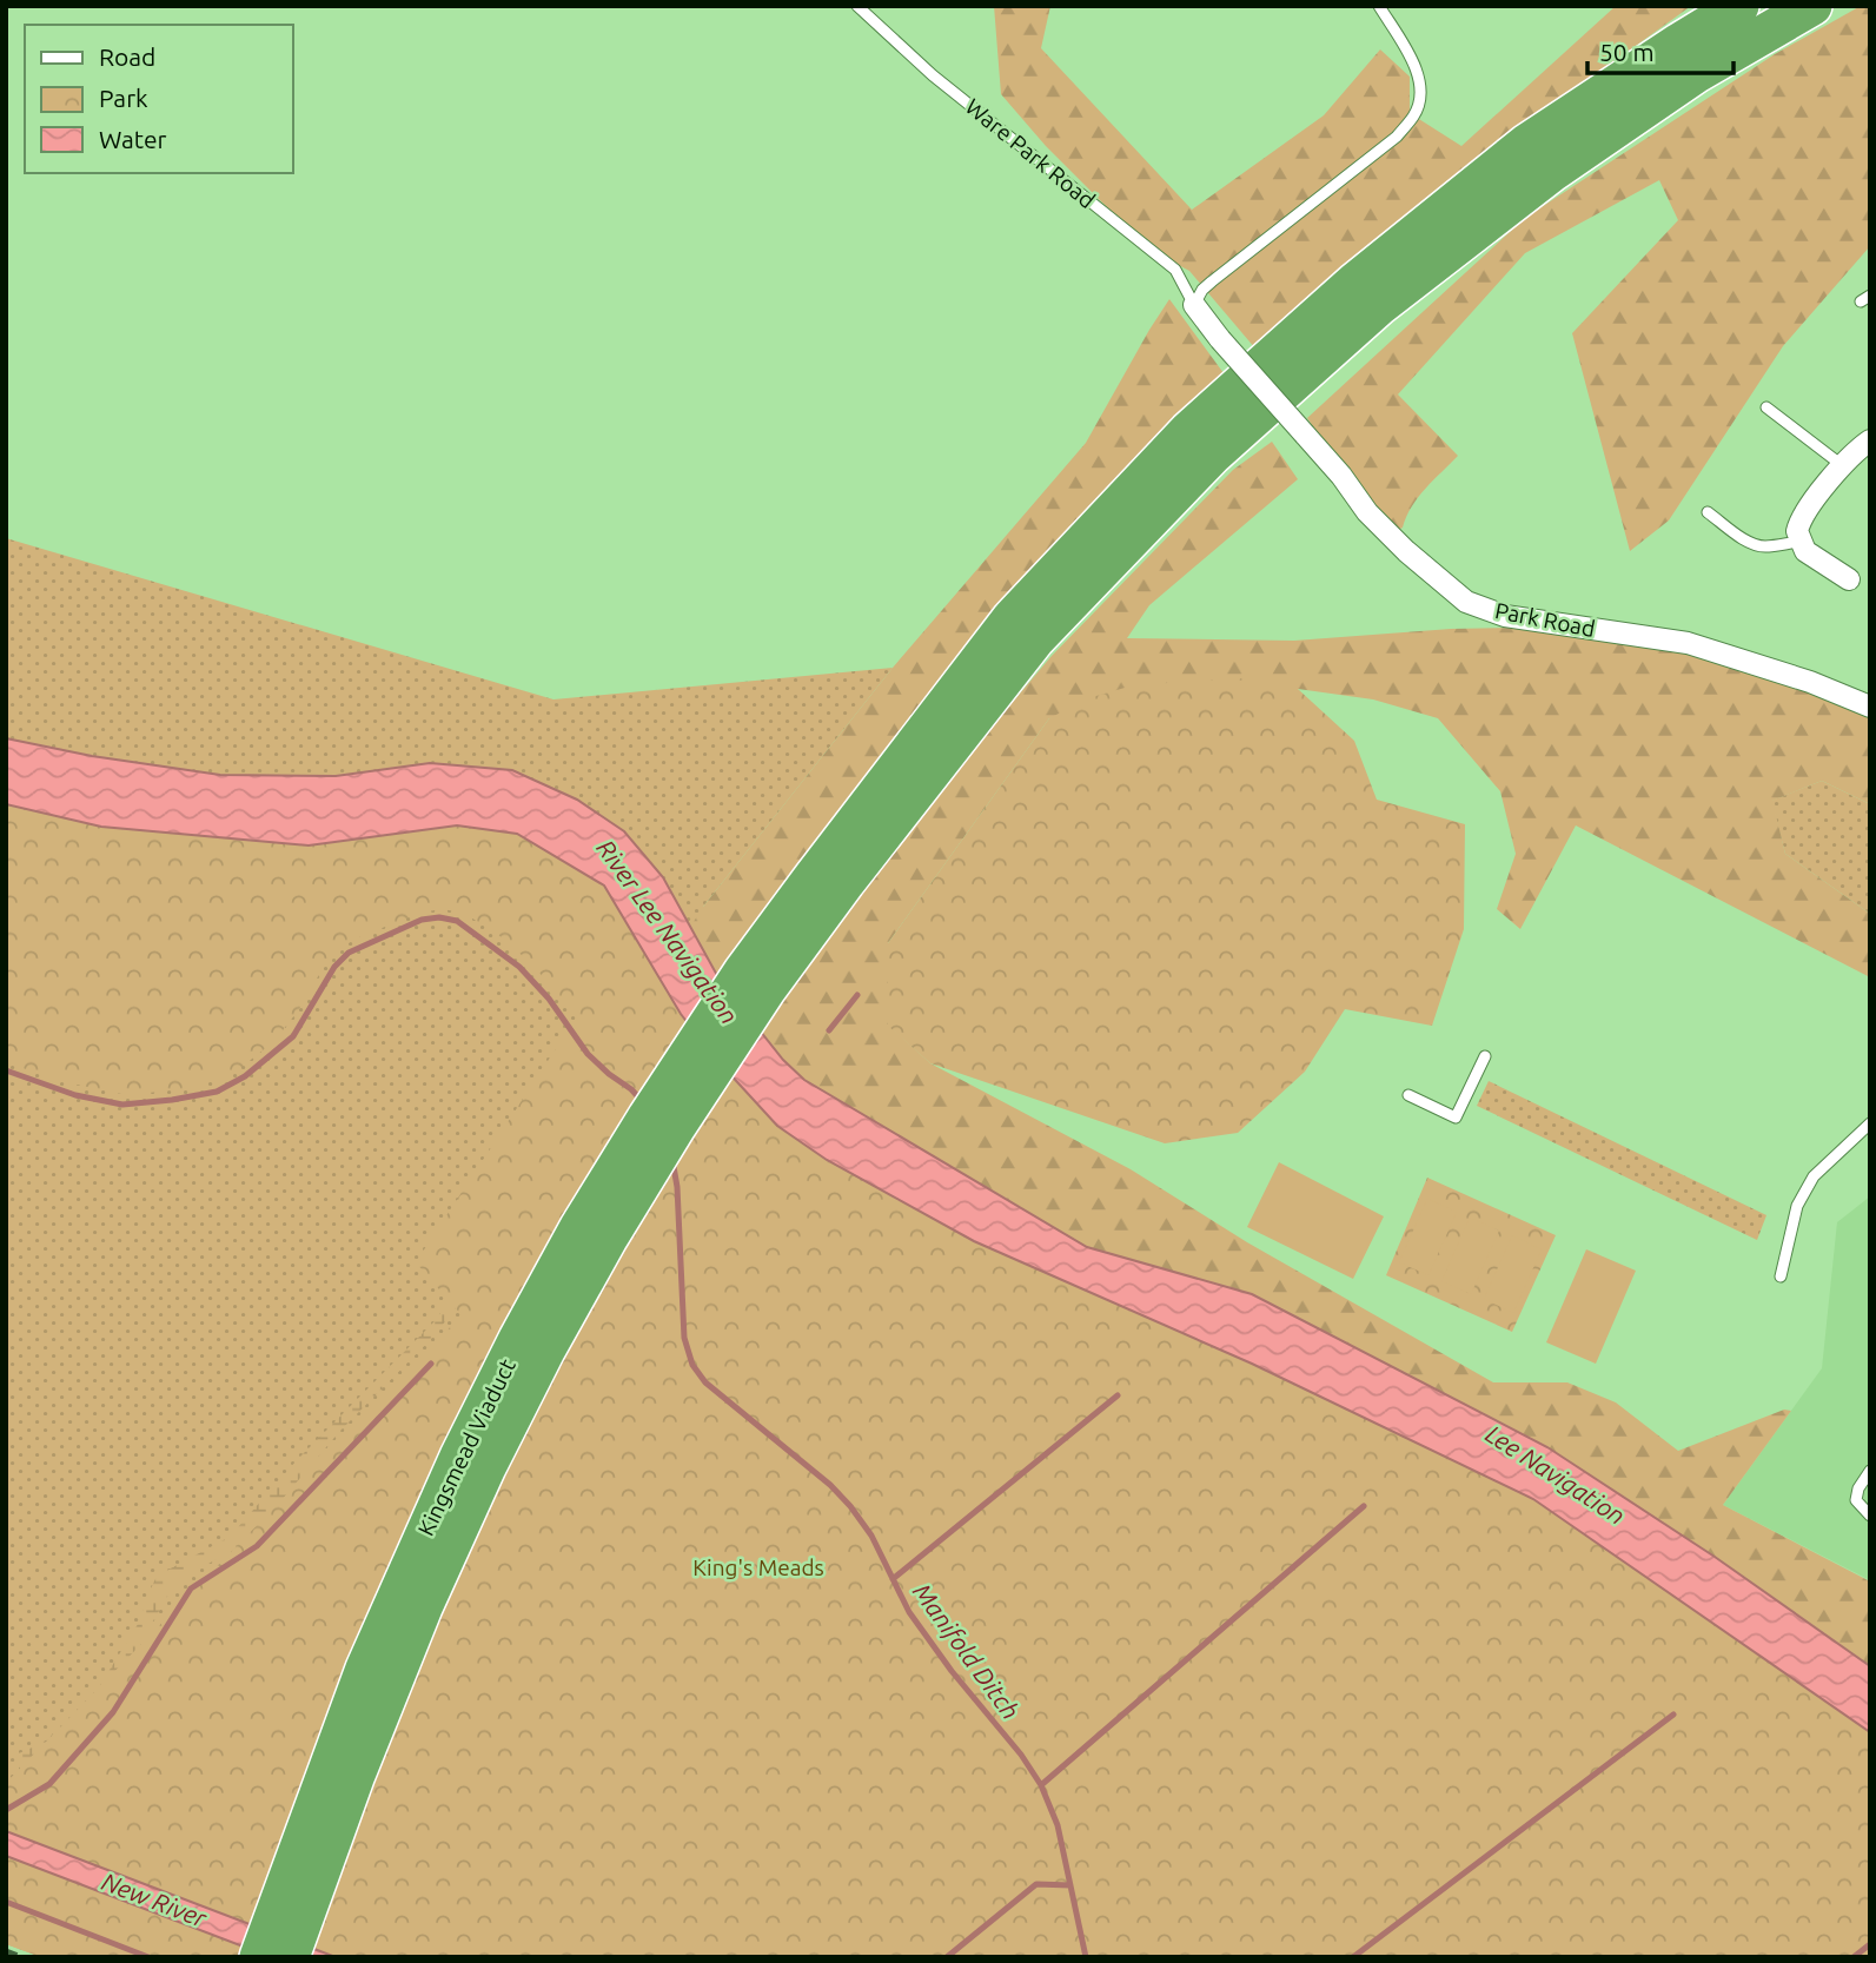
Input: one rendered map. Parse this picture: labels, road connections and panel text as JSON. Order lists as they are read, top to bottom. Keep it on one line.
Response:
{"streets":{"highway":["Kingsmead Viaduct"],"street":["Park Road"],"lane":["Ware Park Road"]},"crossings":[["Ware Park Road","Park Road"]],"water":["River Lee Navigation","Lee Navigation","Manifold Ditch","New River"],"parks":["King's Meads"],"legend":["Road","Park","Water"],"scale_bar":"50 m"}
